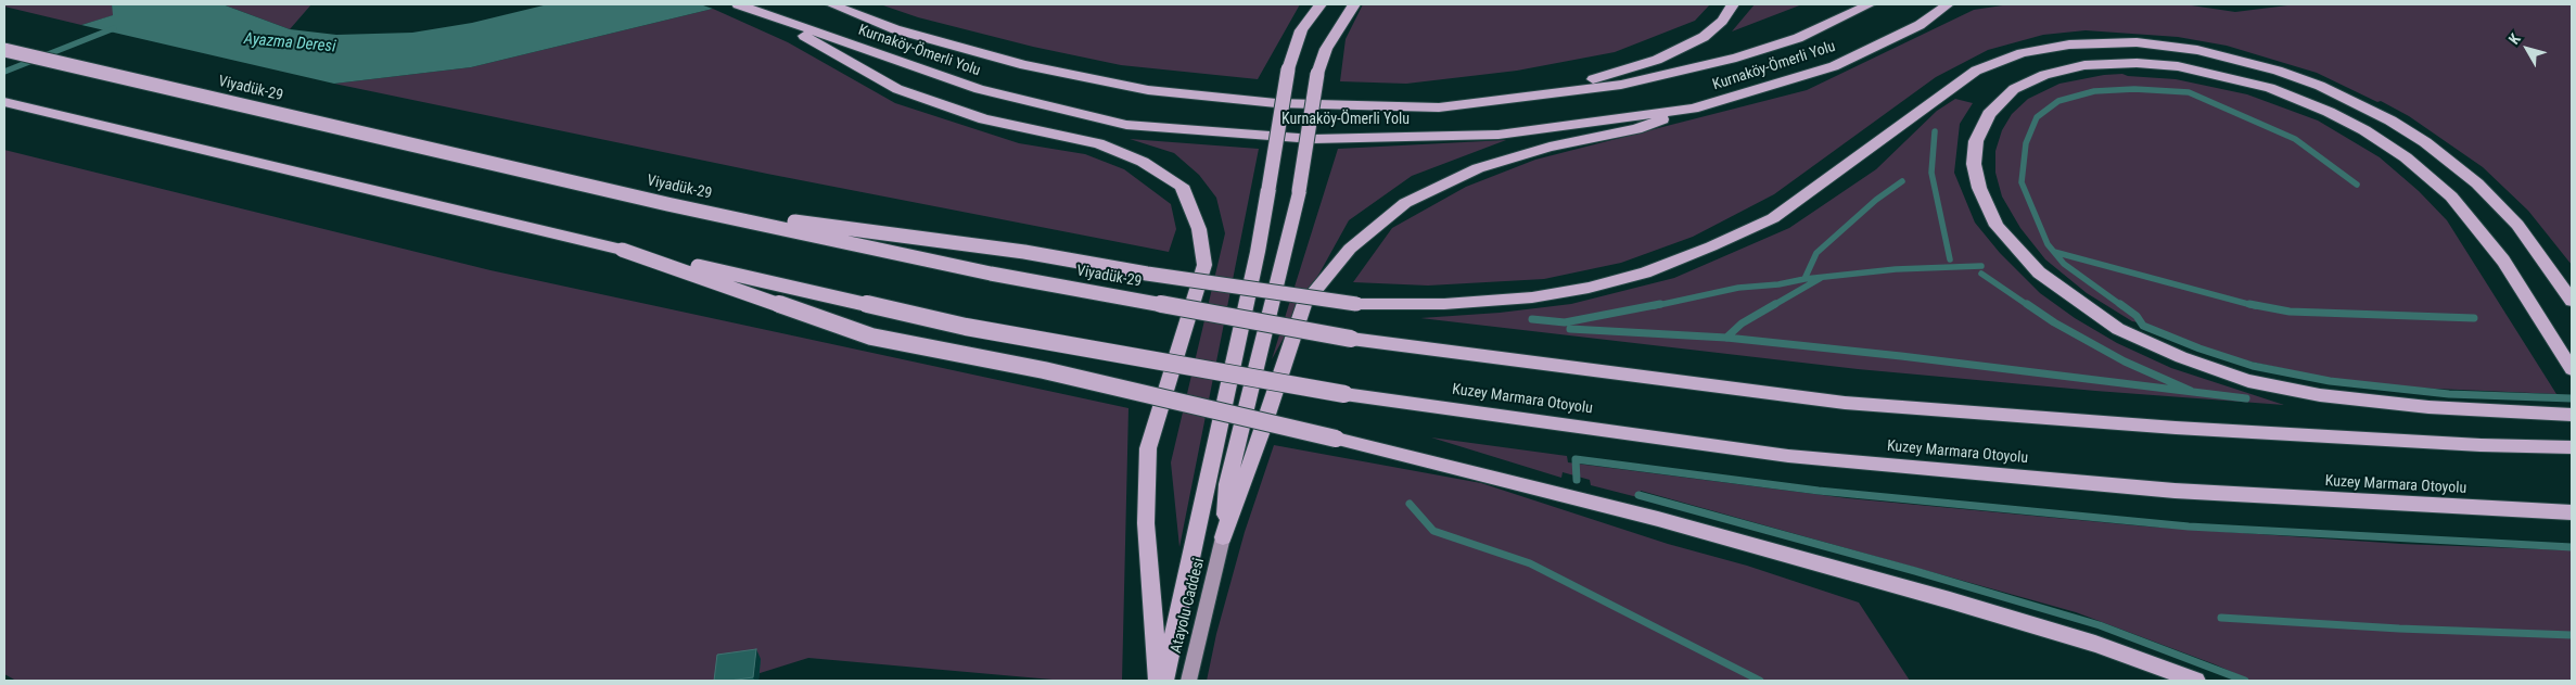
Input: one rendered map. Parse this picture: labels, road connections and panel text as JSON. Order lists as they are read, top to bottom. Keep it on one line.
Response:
{"streets":{"highway":["Kurnaköy-Ömerli Yolu","Viyadük-29","Kuzey Marmara Otoyolu"],"main road":["Atayolu Caddesi"]},"water":["Ayazma Deresi"],"north":"top left"}
